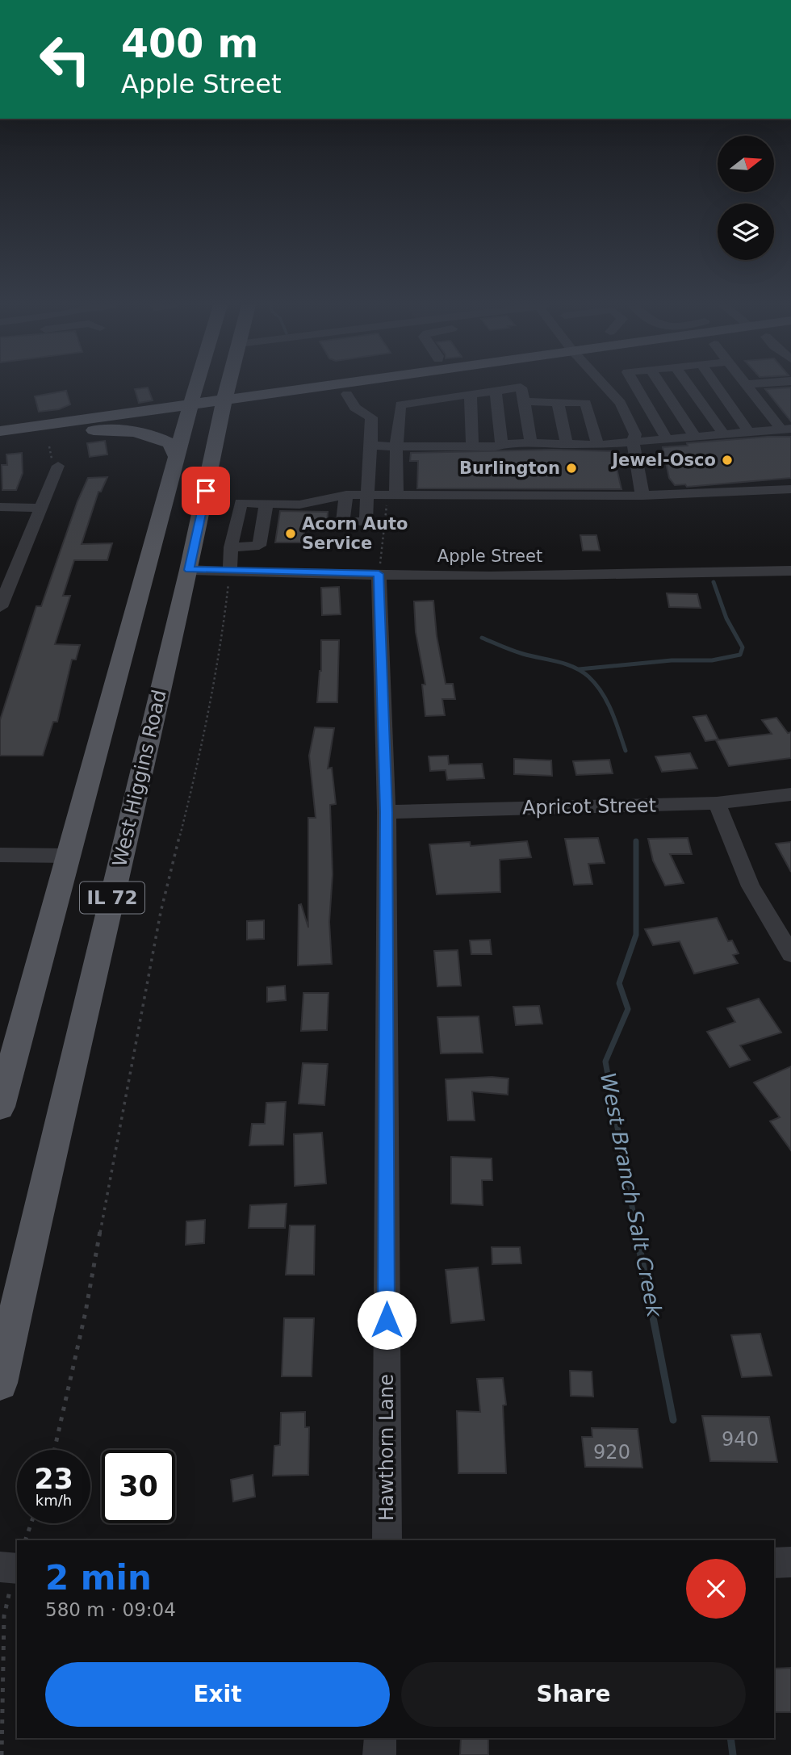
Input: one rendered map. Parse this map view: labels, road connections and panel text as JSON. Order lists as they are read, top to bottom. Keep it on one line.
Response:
{"streets":{"main road":["West Higgins Road","IL 72"],"street":["Apple Street","Apricot Street","Hawthorn Lane"]},"crossings":[["Apple Street","West Higgins Road"],["Apple Street","Hawthorn Lane"],["Apricot Street","Hawthorn Lane"]],"water":["West Branch Salt Creek"],"places":["Jewel-Osco","Burlington","Acorn Auto Service"],"house_numbers":["940","920"],"north":"right","page":{"turn":["400 m","Apple Street"],"speed":"23 km/h","limit":"30","heading":["2 min","580 m · 09:04"],"buttons":["Exit","Share"]}}
